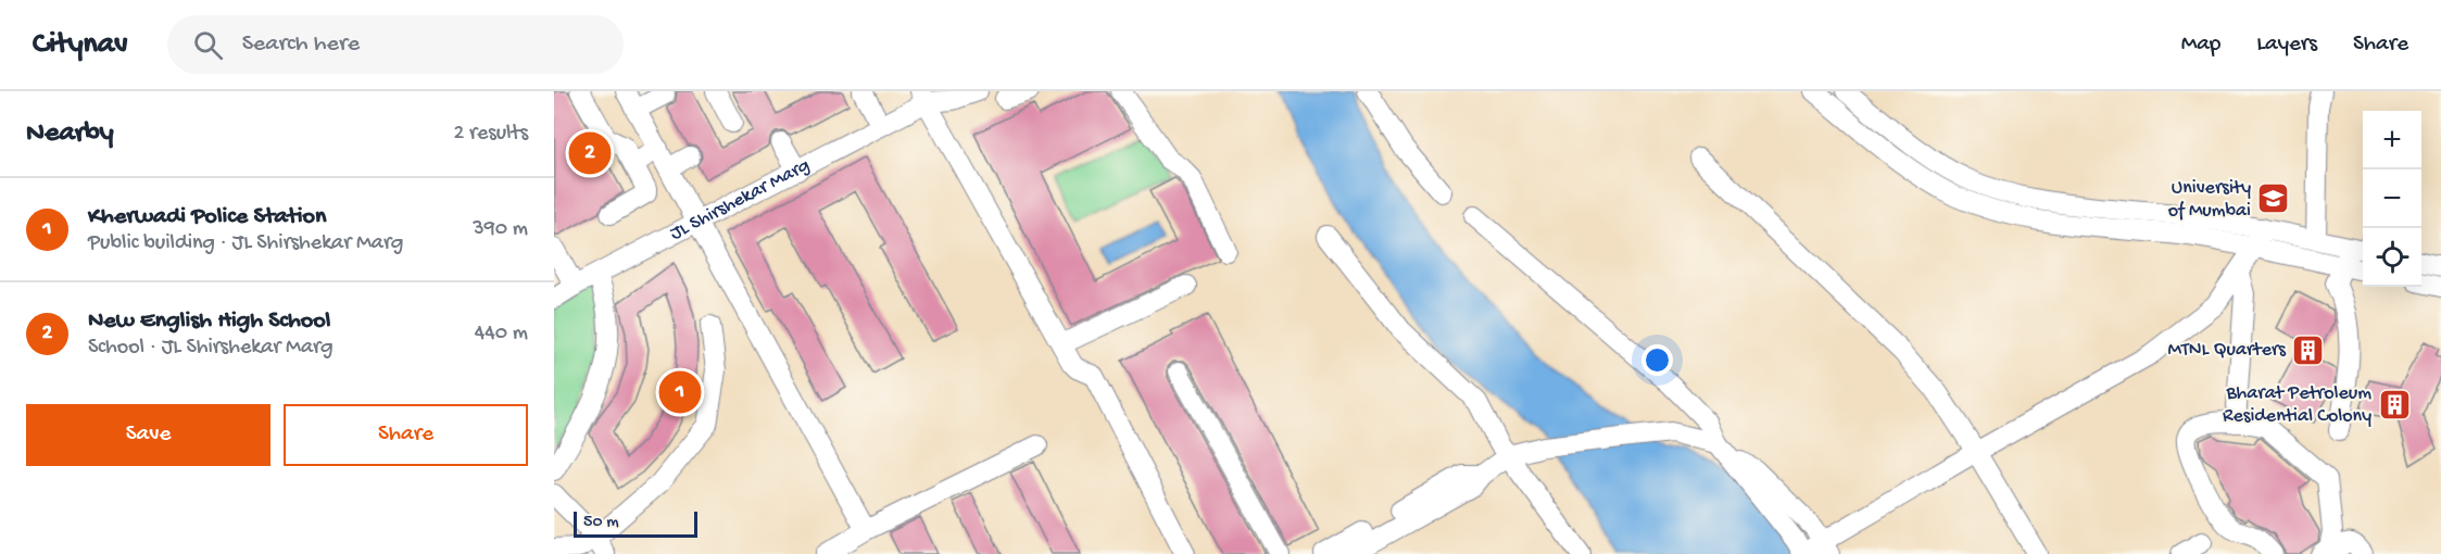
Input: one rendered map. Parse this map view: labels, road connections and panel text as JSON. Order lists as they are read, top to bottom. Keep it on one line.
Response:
{"streets":{"street":["JL Shirshekar Marg"]},"places":{"school or university":["University of Mumbai"],"building":["MTNL Quarters","Bharat Petroleum Residential Colony"]},"scale_bar":"50 m","page":{"header":"Citynav","search":"Search here","nav":["Map","Layers","Share"],"heading":["Nearby","2 results"],"map_buttons":["+","−"],"pins":["2","1"],"list":[{"mark":"1","name":"Kherwadi Police Station","note":"Public building · JL Shirshekar Marg","value":"390 m"},{"mark":"2","name":"New English High School","note":"School · JL Shirshekar Marg","value":"440 m"}],"buttons":["Save","Share"],"scale":"50 m"}}
